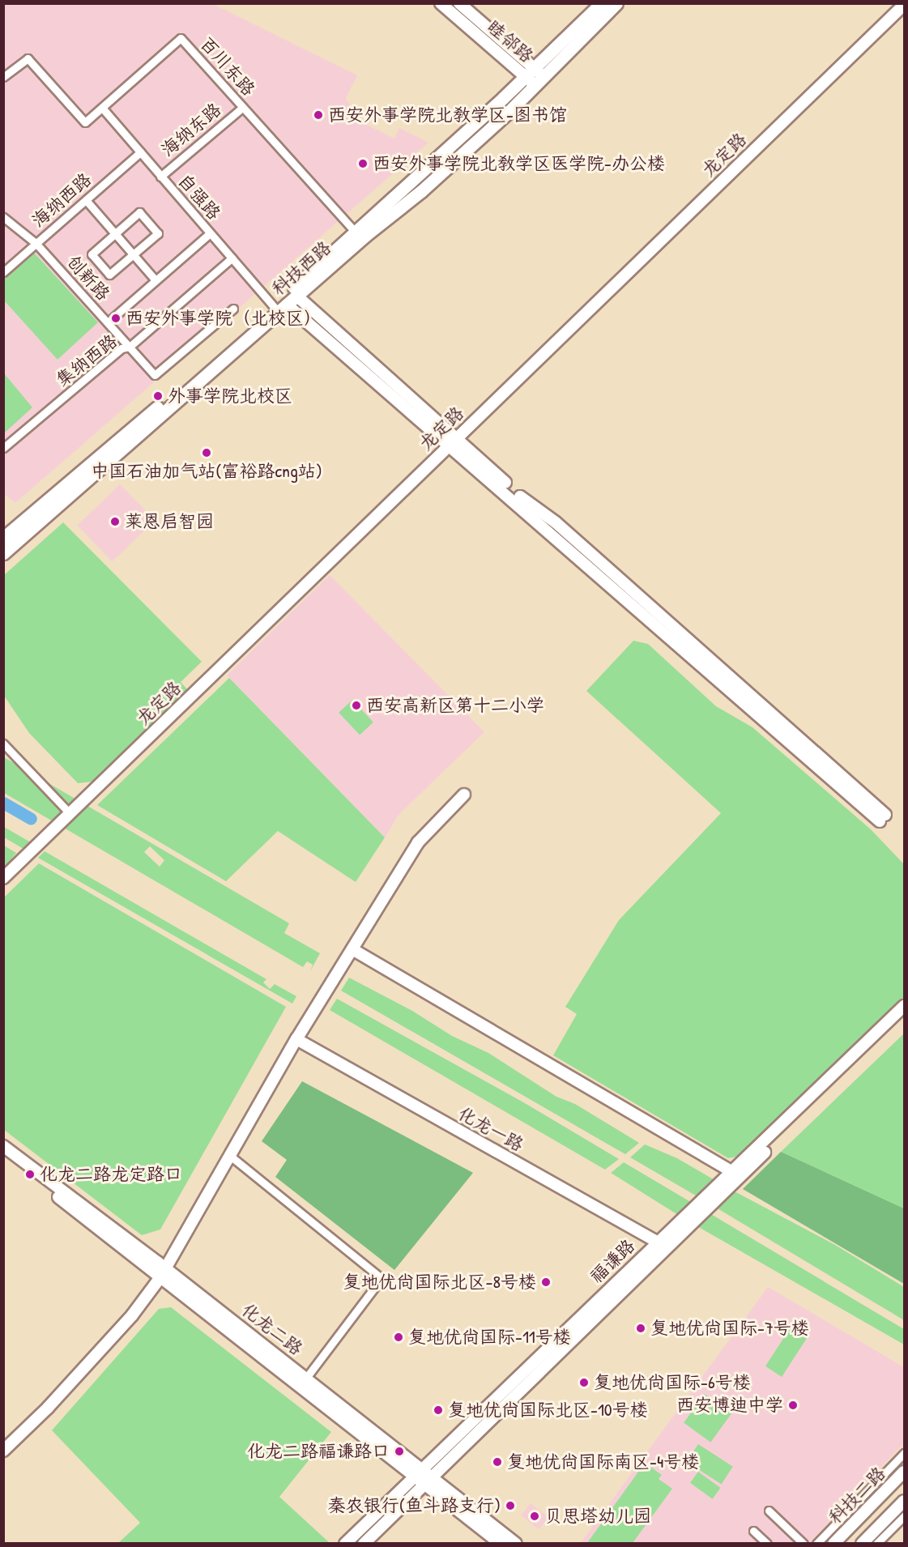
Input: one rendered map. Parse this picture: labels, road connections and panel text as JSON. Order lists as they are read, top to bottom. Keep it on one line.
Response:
{"streets":{"main road":["科技西路"],"street":["睦邻路","百川东路","海纳东路","龙定路","自强路","海纳西路","创新路","集纳西路","化龙一路","福谦路","化龙二路","科技二路"]},"crossings":[["睦邻路","科技西路"],["百川东路","海纳东路"],["百川东路","自强路"],["百川东路","科技西路"],["海纳东路","自强路"],["自强路","海纳西路"],["自强路","科技西路"],["自强路","集纳西路"],["海纳西路","创新路"],["创新路","集纳西路"],["化龙一路","福谦路"],["福谦路","化龙二路"]],"places":["西安外事学院北教学区-图书馆","西安外事学院北教学区医学院-办公楼","西安外事学院（北校区）","外事学院北校区","中国石油加气站(富裕路cng站)","莱恩启智园","西安高新区第十二小学","化龙二路龙定路口","复地优尚国际北区-8号楼","复地优尚国际-7号楼","复地优尚国际-11号楼","复地优尚国际-6号楼","西安博迪中学","复地优尚国际北区-10号楼","化龙二路福谦路口","复地优尚国际南区-4号楼","秦农银行(鱼斗路支行)","贝思塔幼儿园"]}
